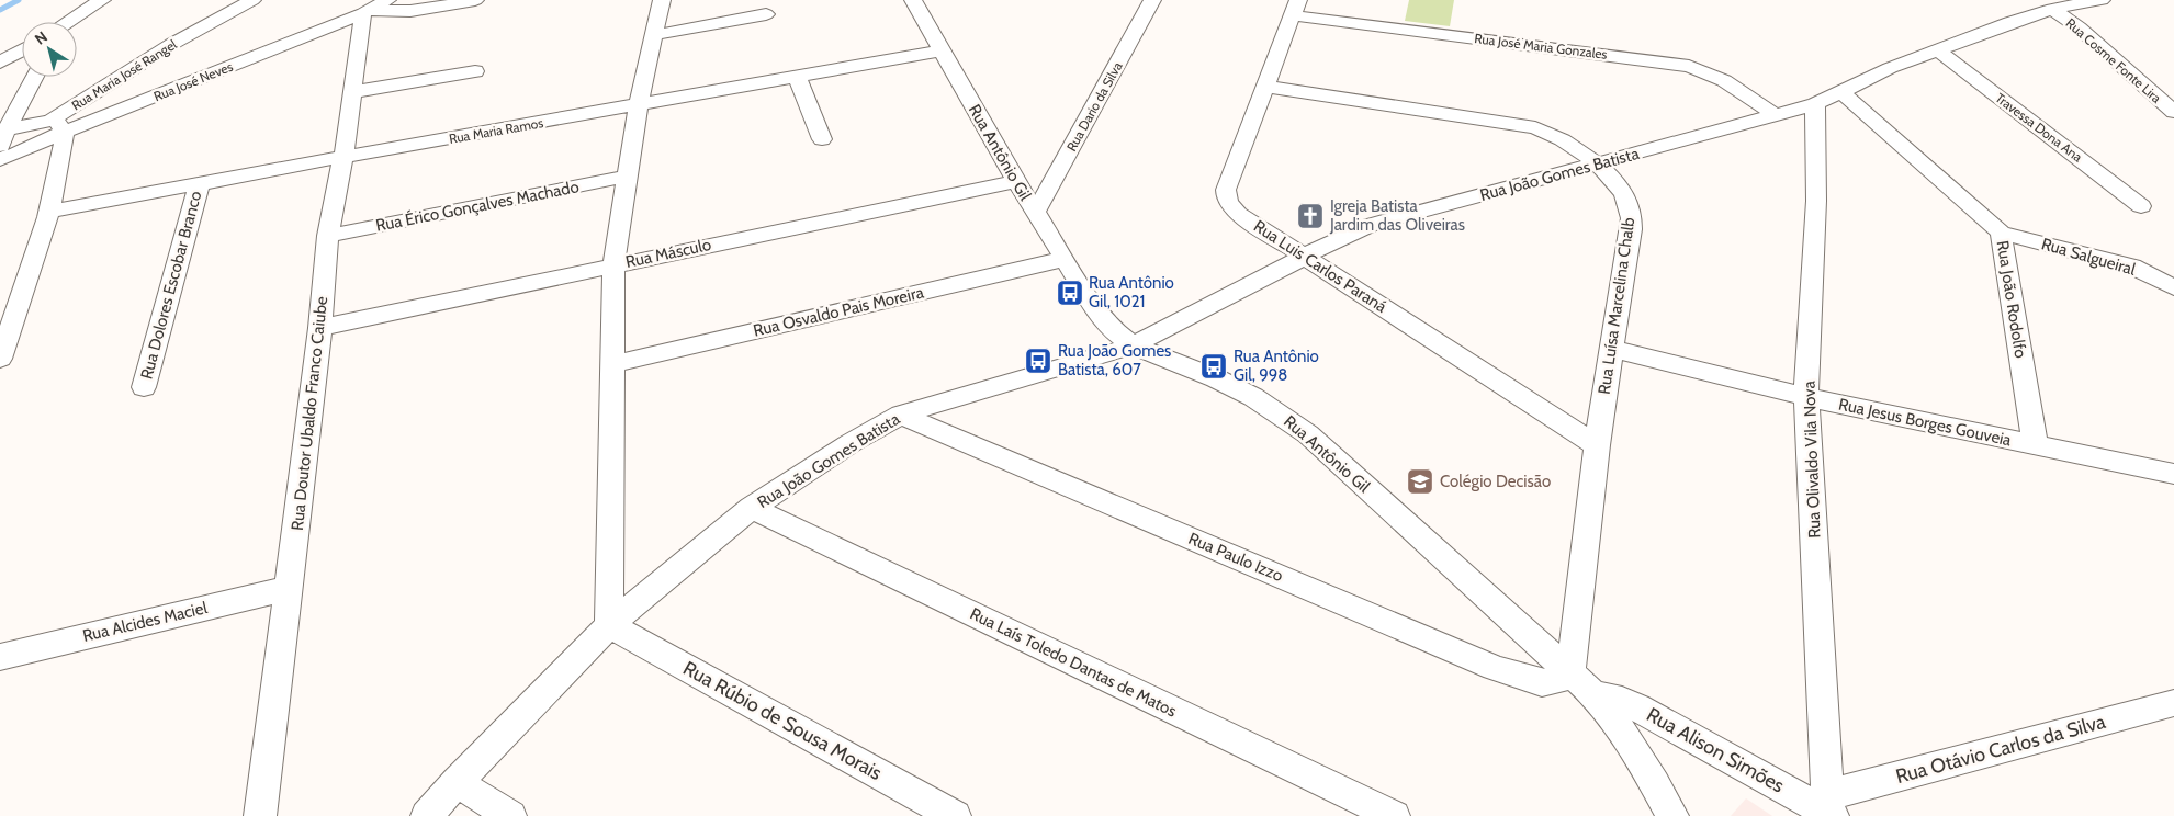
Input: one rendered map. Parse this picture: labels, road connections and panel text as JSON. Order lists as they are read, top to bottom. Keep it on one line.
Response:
{"streets":{"street":["Rua José Maria Gonzales","Rua Cosme Fonte Lira","Rua Maria José Rangel","Rua José Neves","Rua Dario da Silva","Travessa Dona Ana","Rua Maria Ramos","Rua Antônio Gil","Rua João Gomes Batista","Rua Érico Gonçalves Machado","Rua Másculo","Rua Salgueiral","Rua Luis Carlos Paraná","Rua Dolores Escobar Branco","Rua João Rodolfo","Rua Luísa Marcelina Chalb","Rua Osvaldo Pais Moreira","Rua Doutor Ubaldo Franco Caiube","Rua Jesus Borges Gouveia","Rua Olivaldo Vila Nova","Rua Paulo Izzo","Rua Alcides Maciel","Rua Laís Toledo Dantas de Matos","Rua Rúbio de Sousa Morais","Rua Otávio Carlos da Silva","Rua Alison Simões"]},"crossings":[["Rua José Maria Gonzales","Rua João Gomes Batista"],["Rua José Maria Gonzales","Rua Luis Carlos Paraná"],["Rua Cosme Fonte Lira","Rua João Gomes Batista"],["Rua Maria José Rangel","Rua José Neves"],["Rua José Neves","Rua Doutor Ubaldo Franco Caiube"],["Rua Dario da Silva","Rua Antônio Gil"],["Travessa Dona Ana","Rua João Gomes Batista"],["Rua Maria Ramos","Rua Antônio Gil"],["Rua Maria Ramos","Rua Dolores Escobar Branco"],["Rua Maria Ramos","Rua Doutor Ubaldo Franco Caiube"],["Rua Antônio Gil","Rua João Gomes Batista"],["Rua Antônio Gil","Rua Másculo"],["Rua Antônio Gil","Rua Luísa Marcelina Chalb"],["Rua Antônio Gil","Rua Osvaldo Pais Moreira"],["Rua Antônio Gil","Rua Paulo Izzo"],["Rua Antônio Gil","Rua Alison Simões"],["Rua João Gomes Batista","Rua Luis Carlos Paraná"],["Rua João Gomes Batista","Rua João Rodolfo"],["Rua João Gomes Batista","Rua Luísa Marcelina Chalb"],["Rua João Gomes Batista","Rua Olivaldo Vila Nova"],["Rua João Gomes Batista","Rua Paulo Izzo"],["Rua João Gomes Batista","Rua Laís Toledo Dantas de Matos"],["Rua João Gomes Batista","Rua Rúbio de Sousa Morais"],["Rua Érico Gonçalves Machado","Rua Doutor Ubaldo Franco Caiube"],["Rua Másculo","Rua Doutor Ubaldo Franco Caiube"],["Rua Salgueiral","Rua João Rodolfo"],["Rua Luis Carlos Paraná","Rua Luísa Marcelina Chalb"],["Rua João Rodolfo","Rua Jesus Borges Gouveia"],["Rua Luísa Marcelina Chalb","Rua Jesus Borges Gouveia"],["Rua Luísa Marcelina Chalb","Rua Paulo Izzo"],["Rua Doutor Ubaldo Franco Caiube","Rua Alcides Maciel"],["Rua Jesus Borges Gouveia","Rua Olivaldo Vila Nova"],["Rua Olivaldo Vila Nova","Rua Otávio Carlos da Silva"],["Rua Olivaldo Vila Nova","Rua Alison Simões"],["Rua Otávio Carlos da Silva","Rua Alison Simões"]],"places":{"church":["Igreja Batista Jardim das Oliveiras"],"bus stop":["Rua Antônio Gil, 1021","Rua João Gomes Batista, 607","Rua Antônio Gil, 998"],"school or university":["Colégio Decisão"]},"north":"top left"}
